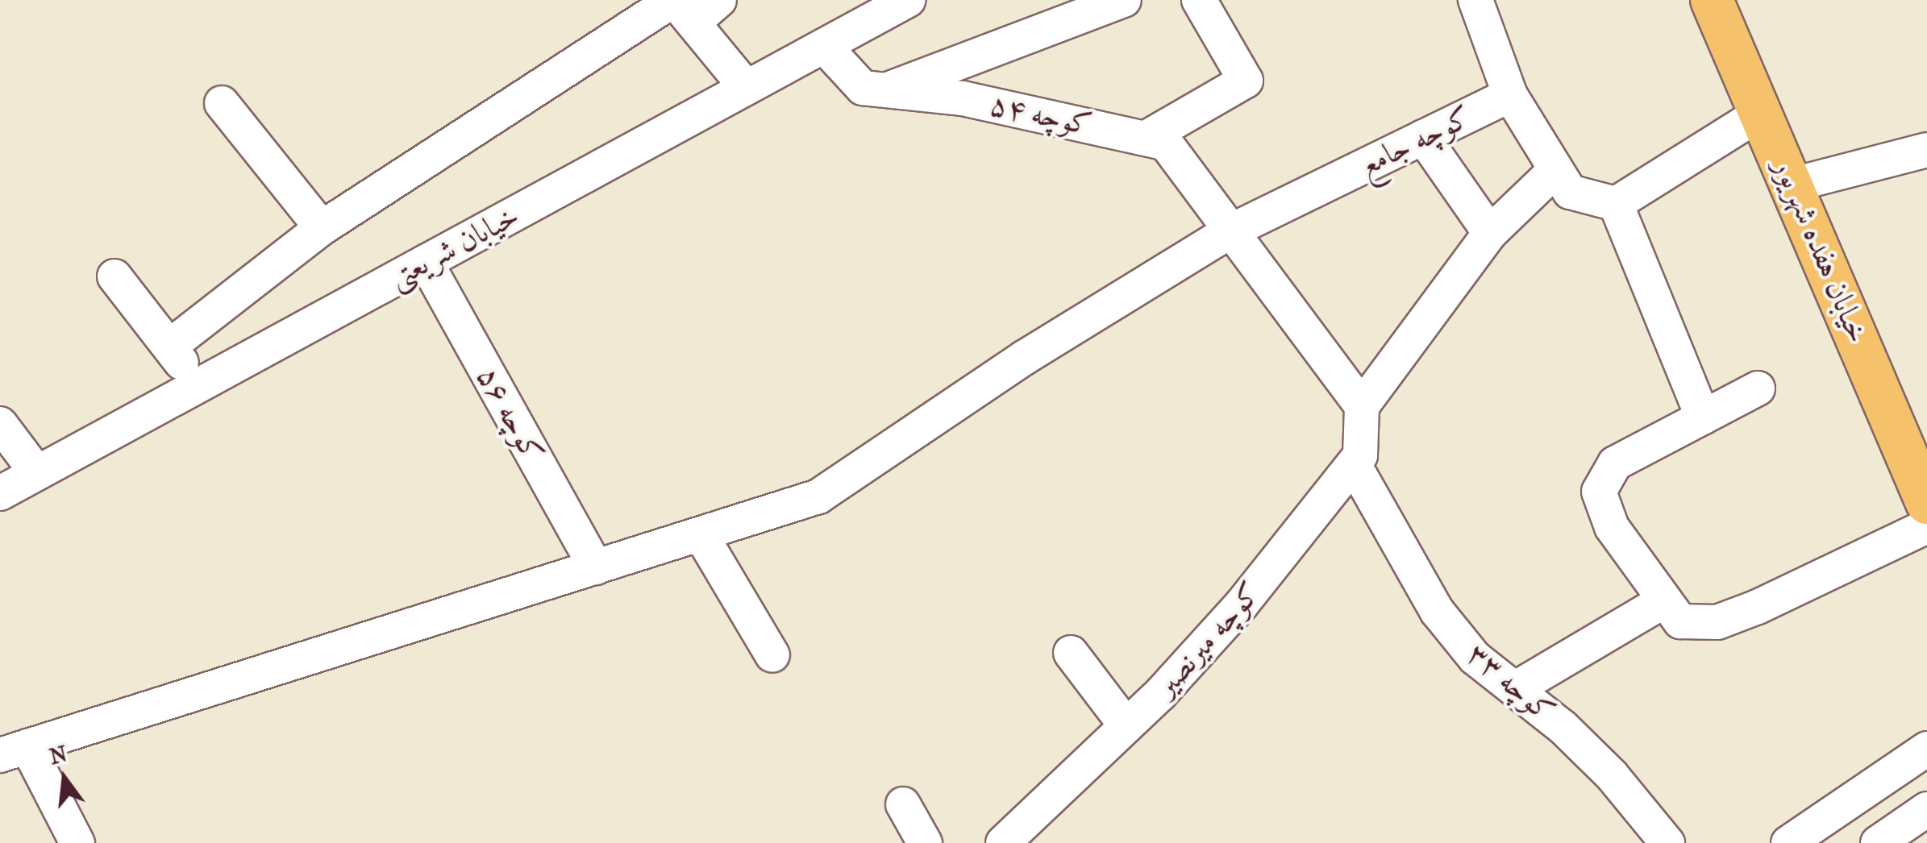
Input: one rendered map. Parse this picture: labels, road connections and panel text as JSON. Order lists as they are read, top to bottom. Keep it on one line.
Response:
{"streets":{"main road":["خیابان هفده شهریور"],"street":["کوچه ۵۴","کوچه جامع","خیابان شریعتی","کوچه ۵۶","کوچه میرنصیر","کوچه ۳۳"]},"crossings":[["کوچه ۵۴","کوچه جامع"],["کوچه ۵۴","خیابان شریعتی"],["کوچه ۵۴","کوچه میرنصیر"],["کوچه جامع","کوچه ۵۶"],["خیابان شریعتی","کوچه ۵۶"],["کوچه میرنصیر","کوچه ۳۳"]],"north":"top"}
